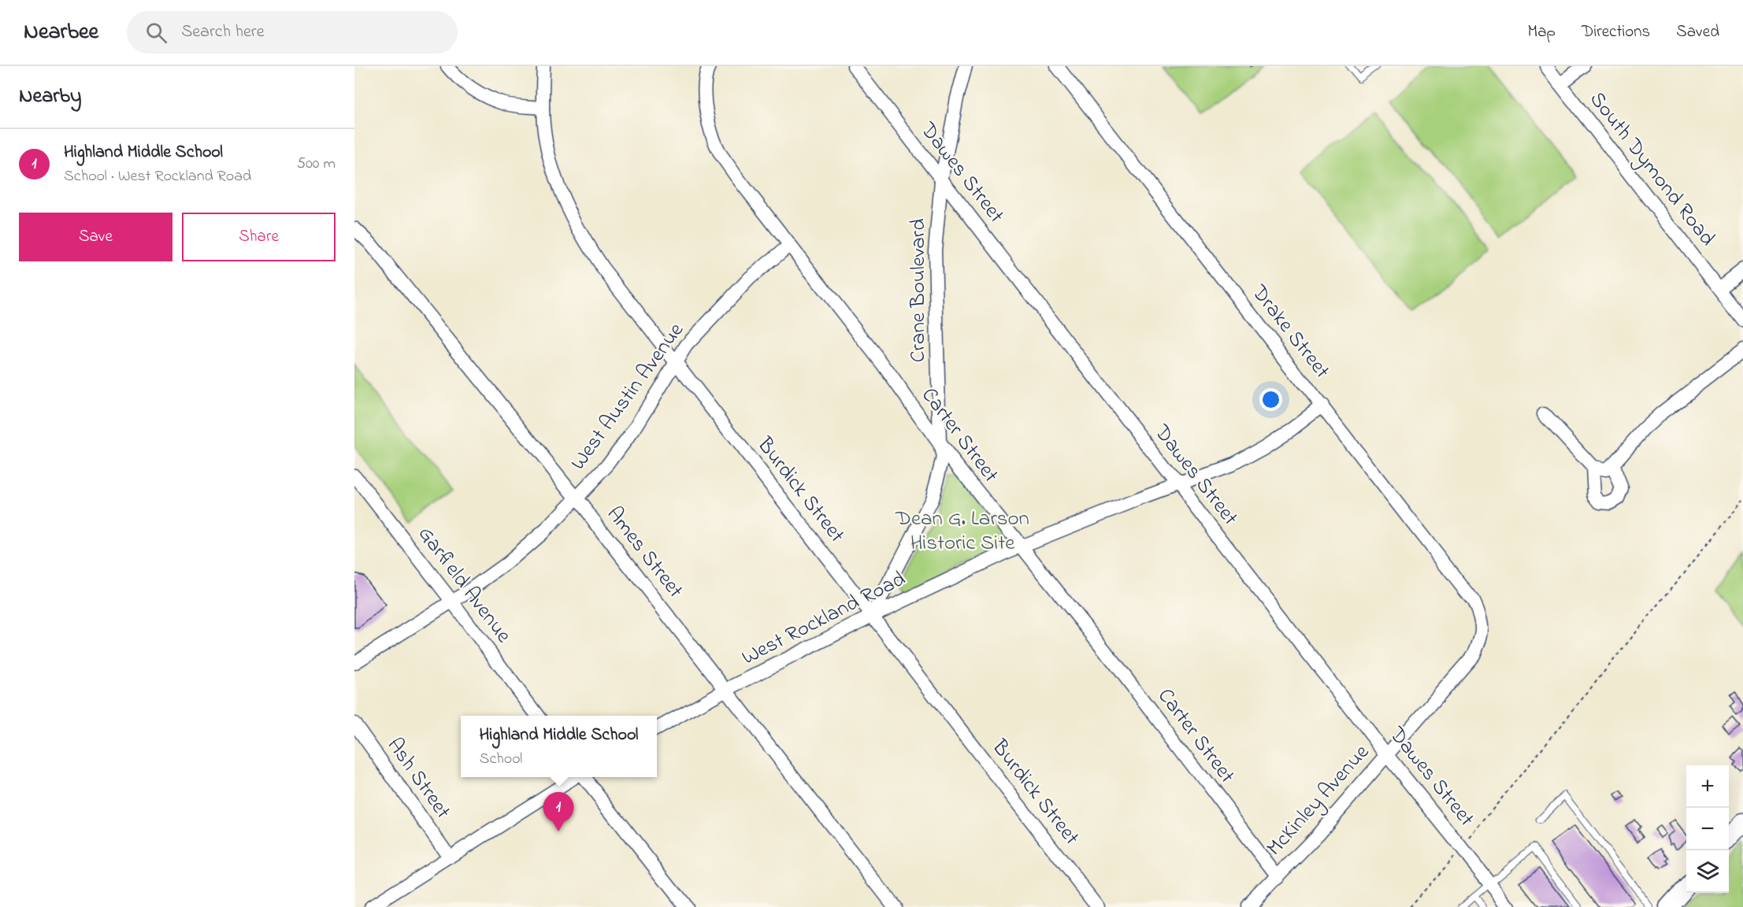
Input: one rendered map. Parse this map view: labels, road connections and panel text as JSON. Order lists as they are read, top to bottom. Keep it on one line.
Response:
{"streets":{"street":["South Dymond Road","Dawes Street","Crane Boulevard","Drake Street","West Austin Avenue","Carter Street","Burdick Street","Ames Street","Garfield Avenue","West Rockland Road","Ash Street","McKinley Avenue"]},"crossings":[["Dawes Street","Crane Boulevard"],["Dawes Street","West Rockland Road"],["Dawes Street","McKinley Avenue"],["Crane Boulevard","Carter Street"],["Crane Boulevard","Burdick Street"],["Crane Boulevard","West Rockland Road"],["Drake Street","West Rockland Road"],["Drake Street","McKinley Avenue"],["West Austin Avenue","Carter Street"],["West Austin Avenue","Burdick Street"],["West Austin Avenue","Ames Street"],["West Austin Avenue","Garfield Avenue"],["Carter Street","West Rockland Road"],["Carter Street","McKinley Avenue"],["Burdick Street","West Rockland Road"],["Ames Street","West Rockland Road"]],"parks":["Dean G. Larson Historic Site"],"page":{"header":"Nearbee","search":"Search here","nav":["Map","Directions","Saved"],"heading":"Nearby","list":[{"mark":"1","name":"Highland Middle School","note":"School · West Rockland Road","value":"500 m"}],"buttons":["Save","Share"],"popup":["Highland Middle School","School"],"map_buttons":["+","−"],"pins":"1"}}
